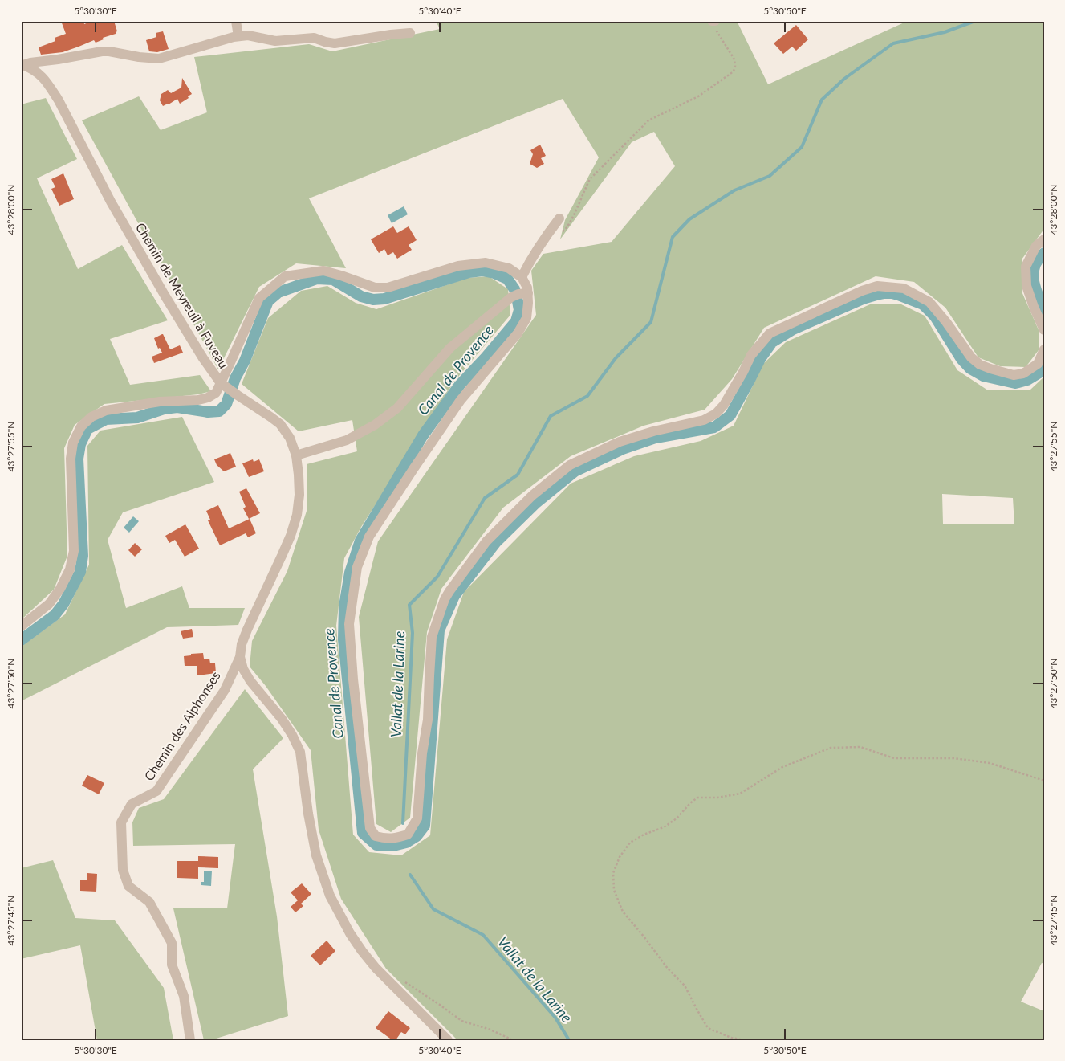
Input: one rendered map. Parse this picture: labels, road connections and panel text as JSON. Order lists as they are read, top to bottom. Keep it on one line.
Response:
{"streets":{"street":["Chemin de Meyreuil à Fuveau","Chemin des Alphonses"]},"crossings":[["Chemin de Meyreuil à Fuveau","Chemin des Alphonses"]],"water":["Canal de Provence","Vallat de la Larine"],"coordinates":["5°30'30\"E","5°30'40\"E","5°30'50\"E","43°28'00\"N","43°27'55\"N","43°27'50\"N","43°27'45\"N"]}
